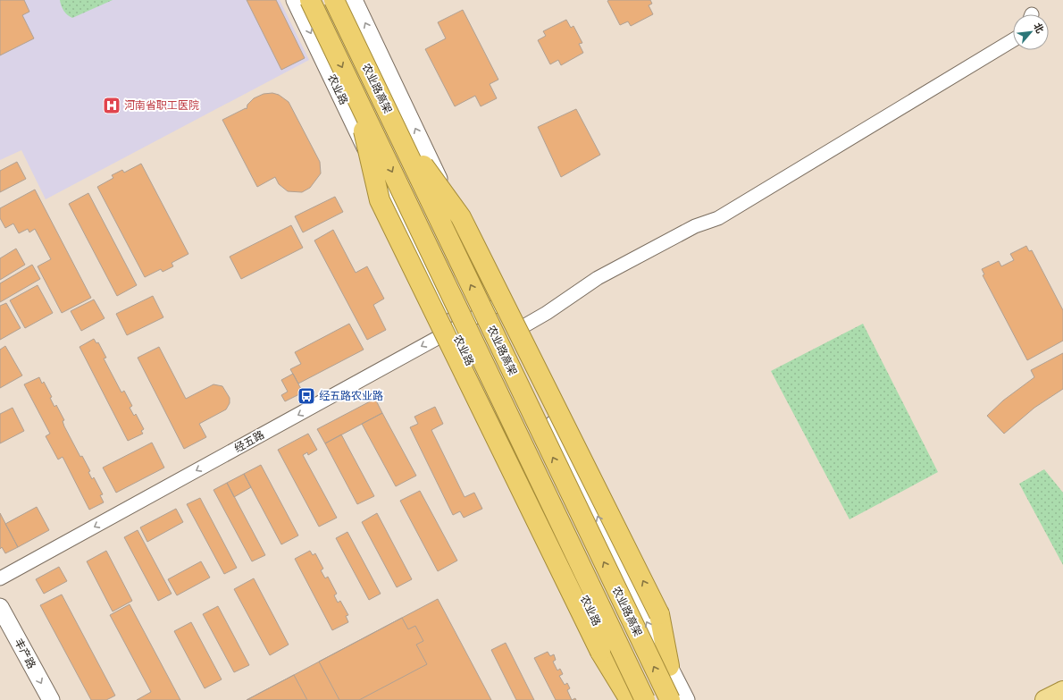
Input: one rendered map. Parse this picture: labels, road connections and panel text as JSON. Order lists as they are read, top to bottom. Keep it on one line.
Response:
{"streets":{"highway":["农业路高架"],"street":["农业路","经五路","丰产路"]},"crossings":[["农业路","经五路"]],"one_way":["经五路","丰产路"],"places":{"hospital":["河南省职工医院"],"bus stop":["经五路农业路"]},"north":"top right"}
